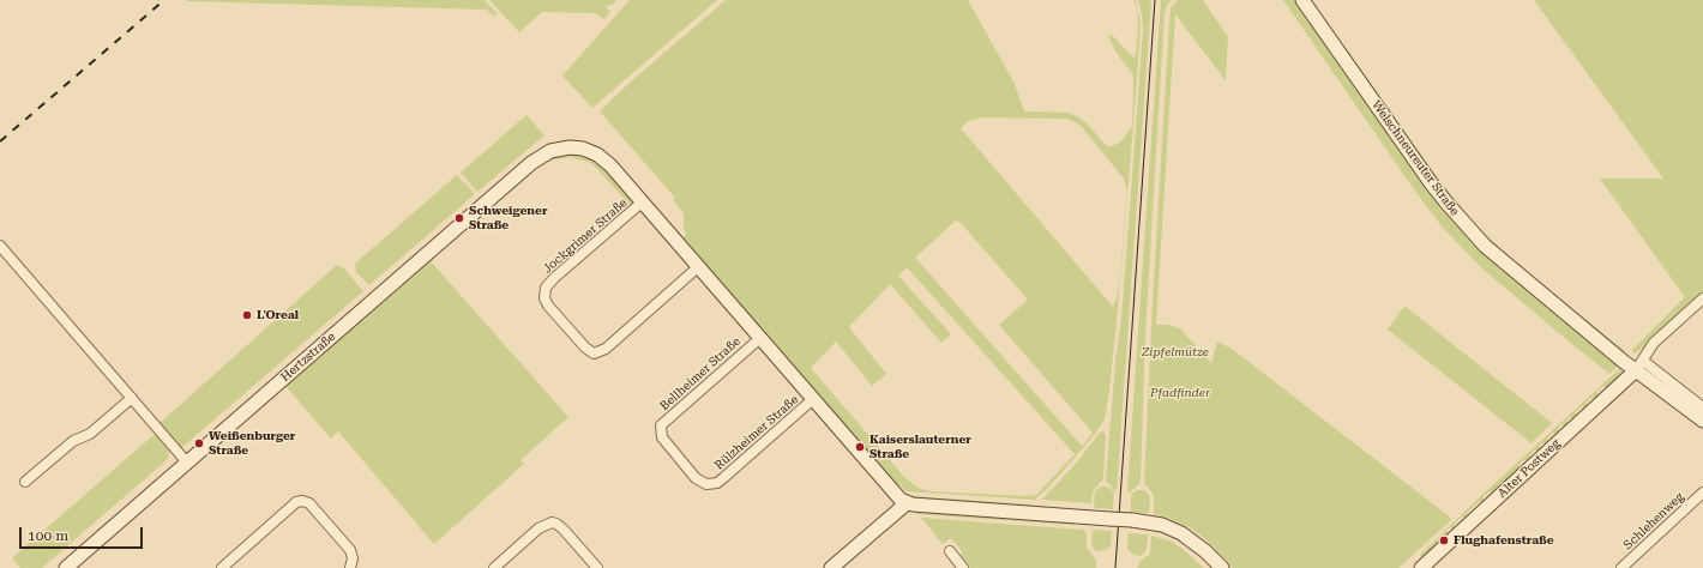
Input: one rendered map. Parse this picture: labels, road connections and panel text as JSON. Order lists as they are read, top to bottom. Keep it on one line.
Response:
{"streets":{"main road":["Welschneureuter Straße","Hertzstraße","Alter Postweg"],"street":["Jockgrimer Straße","Bellheimer Straße","Rülzheimer Straße","Schlehenweg"]},"crossings":[["Welschneureuter Straße","Alter Postweg"],["Jockgrimer Straße","Hertzstraße"],["Bellheimer Straße","Rülzheimer Straße"]],"parks":["Zipfelmütze","Pfadfinder"],"places":["Schweigener Straße","L'Oreal","Weißenburger Straße","Kaiserslauterner Straße","Flughafenstraße"],"scale_bar":"100 m"}
